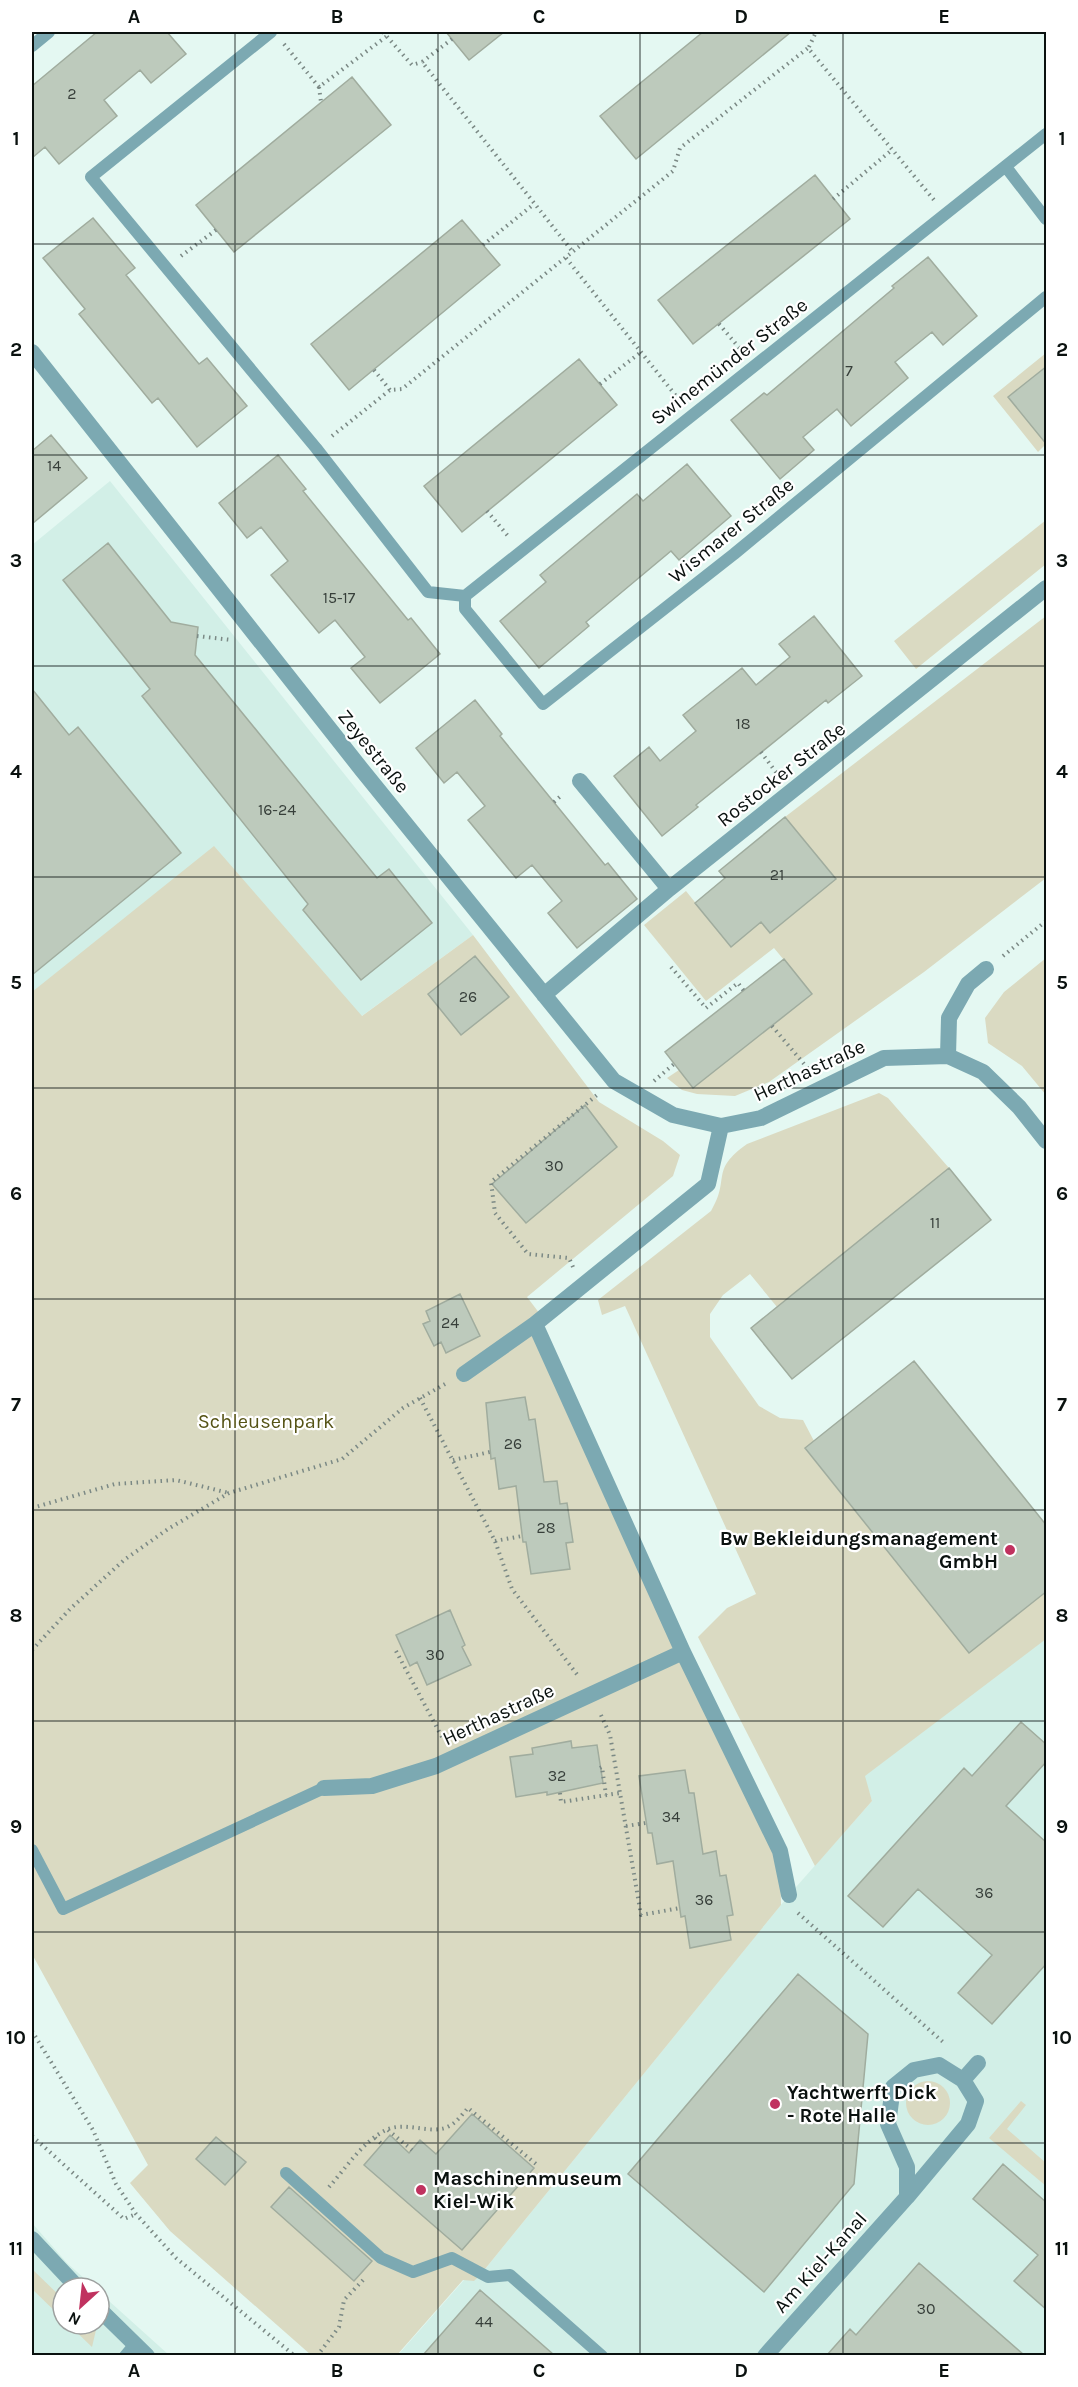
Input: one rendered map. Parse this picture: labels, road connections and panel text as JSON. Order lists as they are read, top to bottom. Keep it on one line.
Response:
{"streets":{"street":["Zeyestraße","Rostocker Straße","Herthastraße","Am Kiel-Kanal"],"lane":["Swinemünder Straße","Wismarer Straße"]},"crossings":[["Swinemünder Straße","Wismarer Straße"],["Zeyestraße","Rostocker Straße"],["Zeyestraße","Herthastraße"]],"parks":["Schleusenpark"],"places":["Bw Bekleidungsmanagement GmbH","Yachtwerft Dick - Rote Halle","Maschinenmuseum Kiel-Wik"],"house_numbers":["2","7","14","15-17","18","16-24","21","26","30","11","24","26","28","30","32","34","36","36","30","44"],"north":"bottom left","grid":{"columns":["A","B","C","D","E"],"rows":["1","2","3","4","5","6","7","8","9","10","11"]}}
